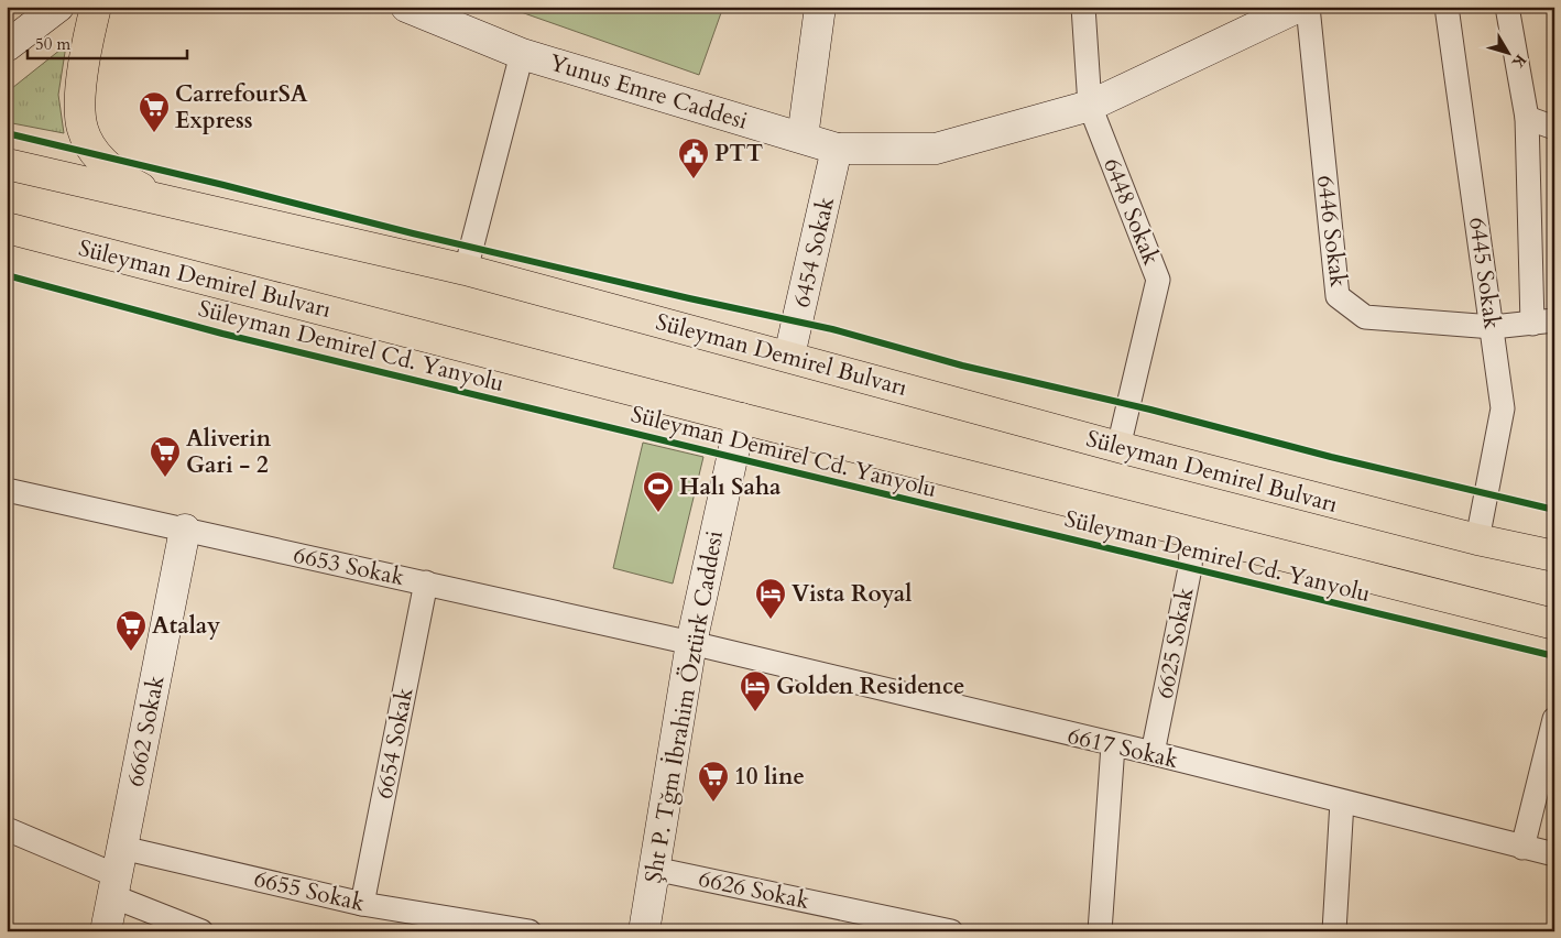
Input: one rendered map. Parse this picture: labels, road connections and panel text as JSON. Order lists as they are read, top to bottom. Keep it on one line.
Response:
{"streets":{"main road":["Süleyman Demirel Bulvarı"],"street":["Yunus Emre Caddesi","6448 Sokak","6446 Sokak","6454 Sokak","6445 Sokak","6653 Sokak","6625 Sokak","Şht P. Tğm İbrahim Öztürk Caddesi","6662 Sokak","6654 Sokak","6617 Sokak","6626 Sokak","6655 Sokak"],"cycle path":["Süleyman Demirel Cd. Yanyolu"]},"crossings":[["Yunus Emre Caddesi","6448 Sokak"],["Yunus Emre Caddesi","6454 Sokak"],["6448 Sokak","Süleyman Demirel Bulvarı"],["6446 Sokak","6445 Sokak"],["6454 Sokak","Süleyman Demirel Bulvarı"],["6445 Sokak","Süleyman Demirel Bulvarı"],["Süleyman Demirel Bulvarı","6625 Sokak"],["Süleyman Demirel Bulvarı","Şht P. Tğm İbrahim Öztürk Caddesi"],["6653 Sokak","Şht P. Tğm İbrahim Öztürk Caddesi"],["6653 Sokak","6662 Sokak"],["6653 Sokak","6654 Sokak"],["6653 Sokak","6617 Sokak"],["6625 Sokak","6617 Sokak"],["Şht P. Tğm İbrahim Öztürk Caddesi","6617 Sokak"],["Şht P. Tğm İbrahim Öztürk Caddesi","6626 Sokak"],["6662 Sokak","6655 Sokak"],["6654 Sokak","6655 Sokak"]],"places":{"supermarket":["CarrefourSA Express","Aliverin Gari - 2","Atalay","10 line"],"public building":["PTT"],"sports":["Halı Saha"],"hotel":["Vista Royal","Golden Residence"]},"scale_bar":"50 m","north":"bottom right"}
